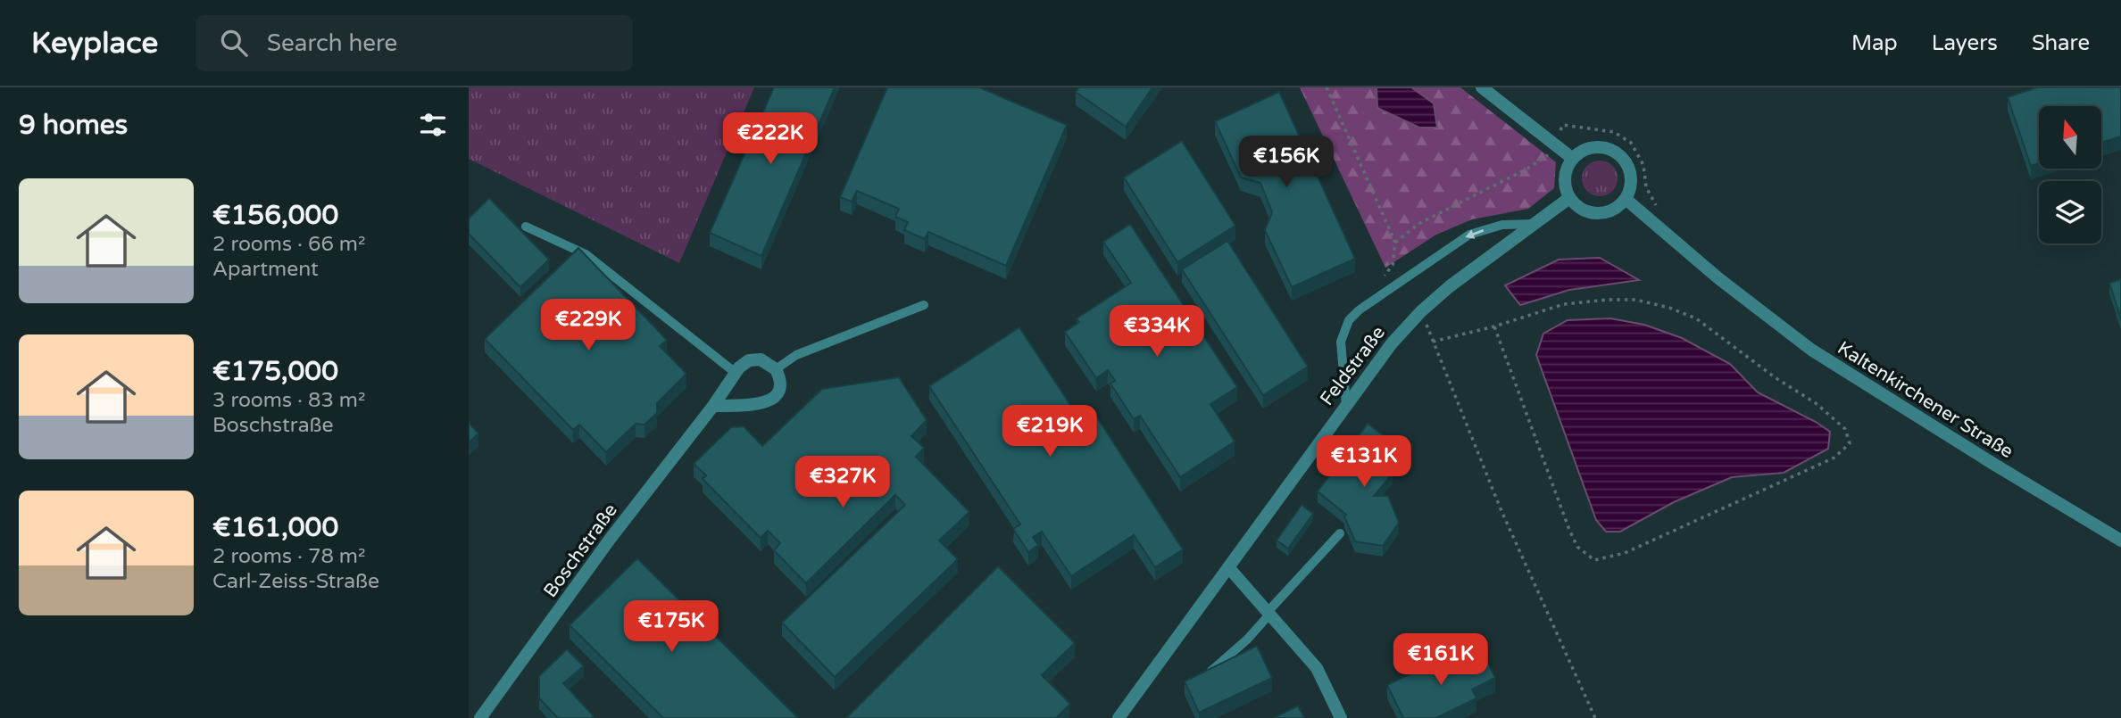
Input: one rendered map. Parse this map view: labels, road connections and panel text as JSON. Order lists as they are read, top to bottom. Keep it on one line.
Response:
{"streets":{"street":["Feldstraße","Kaltenkirchener Straße","Boschstraße"]},"crossings":[["Feldstraße","Kaltenkirchener Straße"]],"north":"top","page":{"header":"Keyplace","search":"Search here","nav":["Map","Layers","Share"],"heading":"9 homes","price":["€222K","€156K","€229K","€334K","€219K","€131K","€327K","€175K","€161K"],"list":[{"name":"€156,000","note":"2 rooms · 66 m² · Apartment"},{"name":"€175,000","note":"3 rooms · 83 m² · Boschstraße"},{"name":"€161,000","note":"2 rooms · 78 m² · Carl-Zeiss-Straße"}]}}
